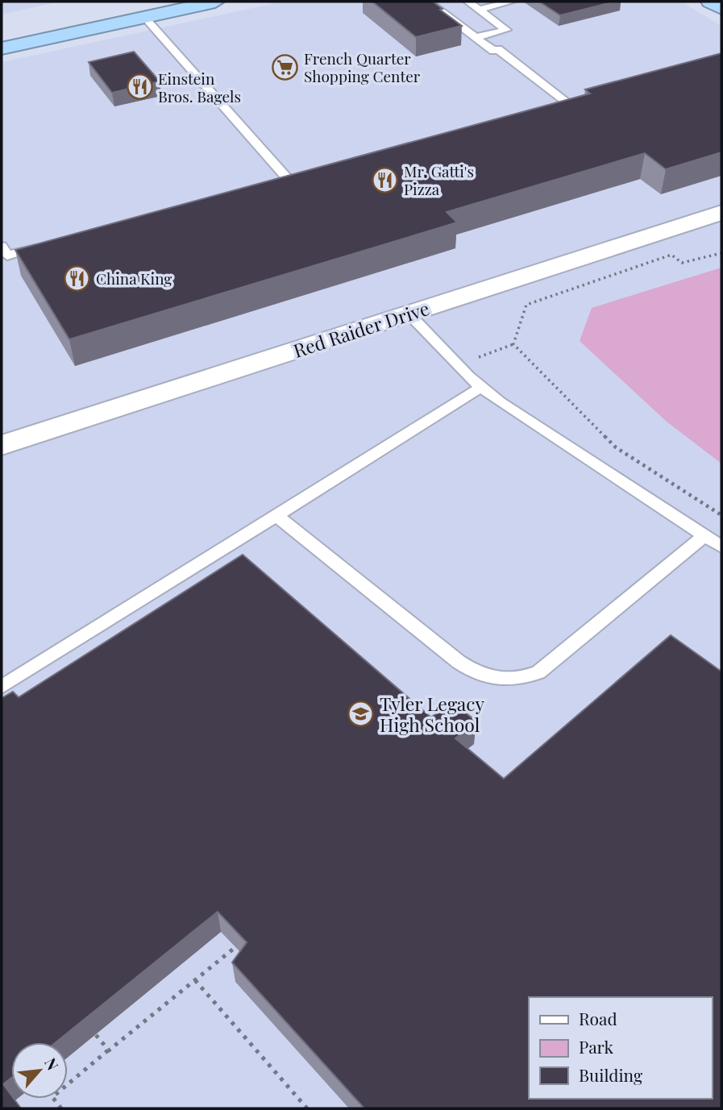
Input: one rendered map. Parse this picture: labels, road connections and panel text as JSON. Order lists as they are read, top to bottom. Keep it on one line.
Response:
{"streets":{"street":["Red Raider Drive"]},"places":{"supermarket":["French Quarter Shopping Center"],"restaurant":["Einstein Bros. Bagels","Mr. Gatti's Pizza","China King"],"school or university":["Tyler Legacy High School"]},"legend":["Road","Park","Building"],"north":"top right"}
